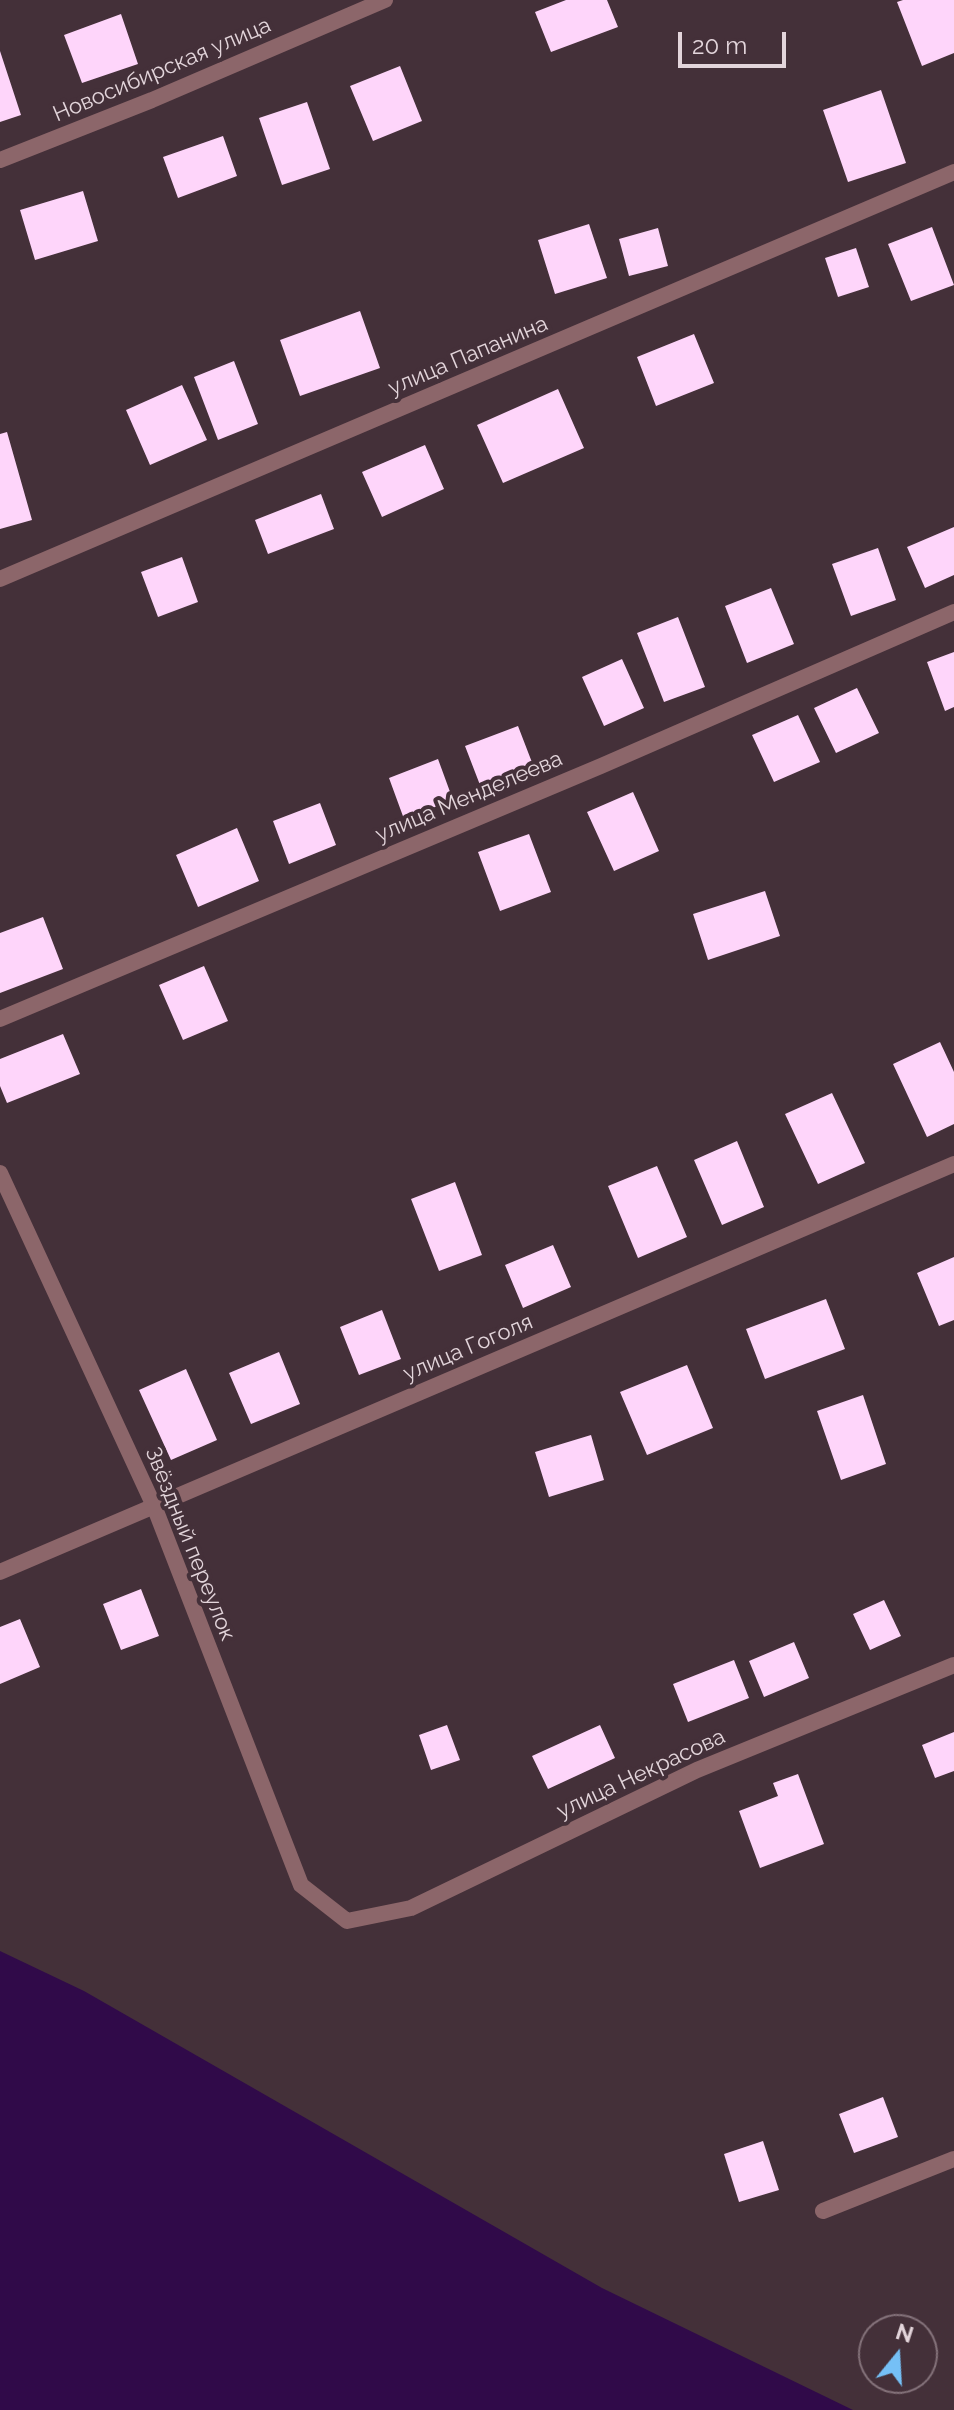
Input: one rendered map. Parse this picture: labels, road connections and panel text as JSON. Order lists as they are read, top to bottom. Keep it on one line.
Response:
{"streets":{"street":["Новосибирская улица","улица Папанина","улица Менделеева","улица Гоголя","Звёздный переулок","улица Некрасова"]},"crossings":[["улица Гоголя","Звёздный переулок"],["Звёздный переулок","улица Некрасова"]],"scale_bar":"20 m","north":"top"}
